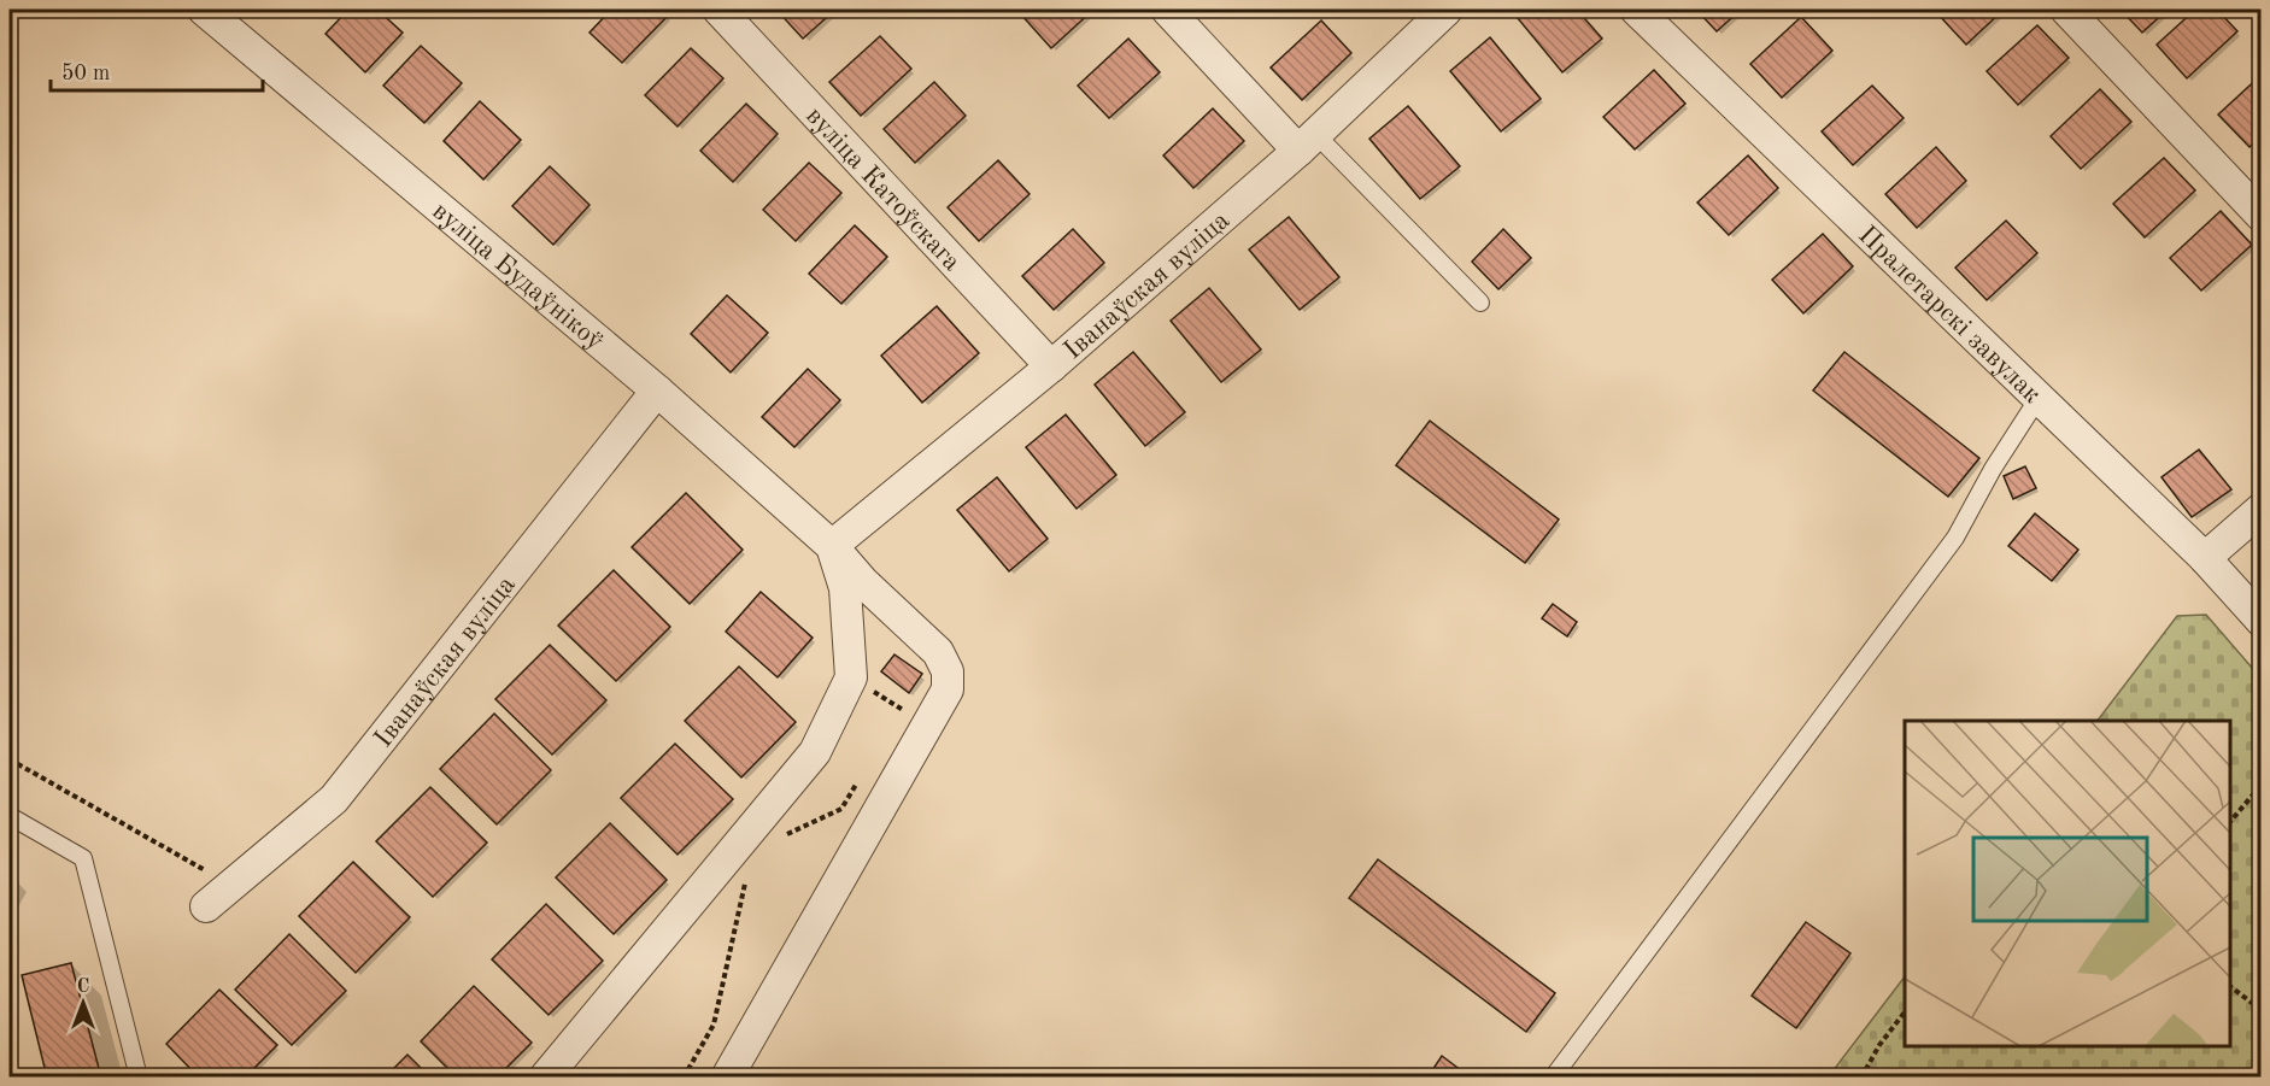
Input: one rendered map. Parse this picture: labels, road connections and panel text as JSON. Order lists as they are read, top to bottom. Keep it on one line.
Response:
{"streets":{"street":["вуліца Катоўскага","вуліца Будаўнікоў","Іванаўская вуліца","Пралетарскі завулак"]},"crossings":[["вуліца Катоўскага","Іванаўская вуліца"],["вуліца Будаўнікоў","Іванаўская вуліца"]],"scale_bar":"50 m","north":"top"}
